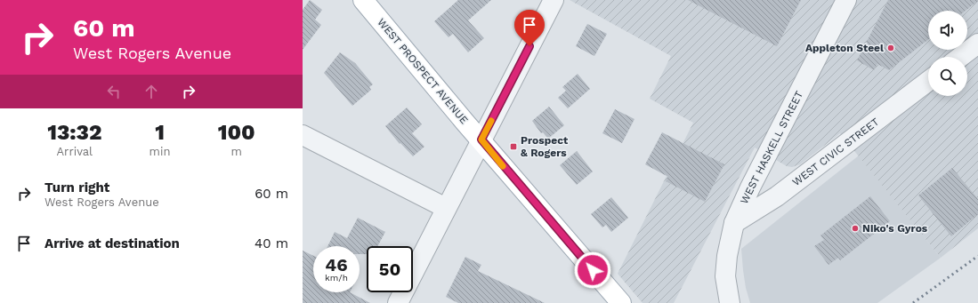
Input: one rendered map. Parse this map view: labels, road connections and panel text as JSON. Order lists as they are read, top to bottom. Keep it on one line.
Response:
{"streets":{"main road":["WEST PROSPECT AVENUE"],"street":["WEST HASKELL STREET","WEST CIVIC STREET"]},"crossings":[["WEST HASKELL STREET","WEST CIVIC STREET"]],"places":{"other":["Appleton Steel","Niko's Gyros"],"transit":["Prospect & Rogers"]},"page":{"turn":["60 m","West Rogers Avenue"],"eta":["13:32","Arrival","1","min","100","m"],"list":[{"name":"Turn right","note":"West Rogers Avenue","value":"60 m"},{"name":"Arrive at destination","value":"40 m"}],"speed":"46 km/h","limit":"50"}}
